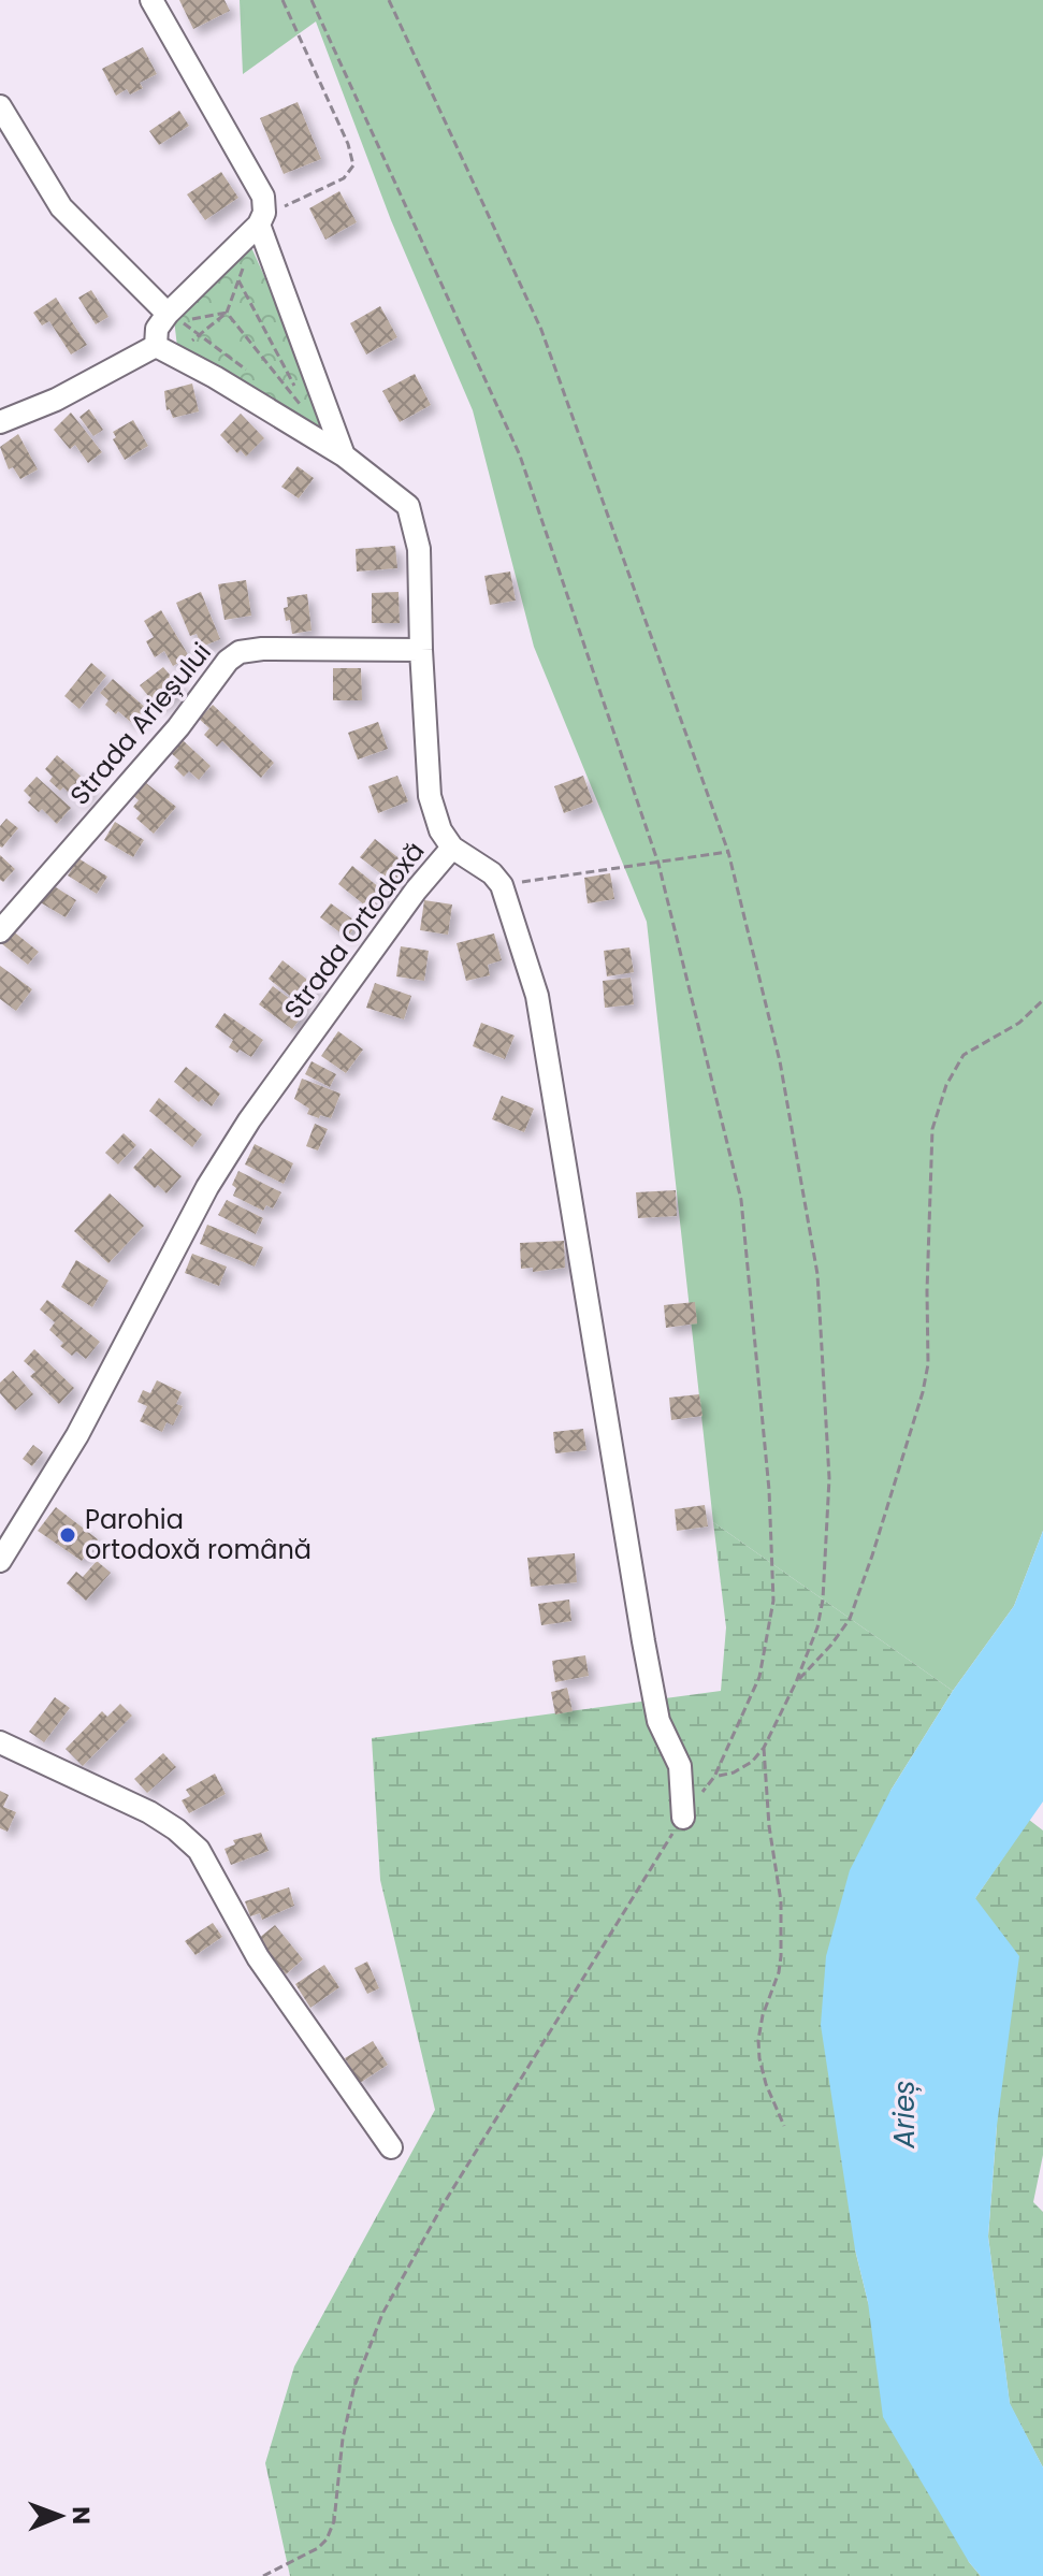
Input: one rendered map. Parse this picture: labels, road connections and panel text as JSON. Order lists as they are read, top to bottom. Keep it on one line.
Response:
{"streets":{"street":["Strada Arieșului","Strada Ortodoxă"]},"crossings":[["Strada Arieșului","Strada Ortodoxă"]],"water":["Arieș"],"places":["Parohia ortodoxă română"],"north":"right"}
